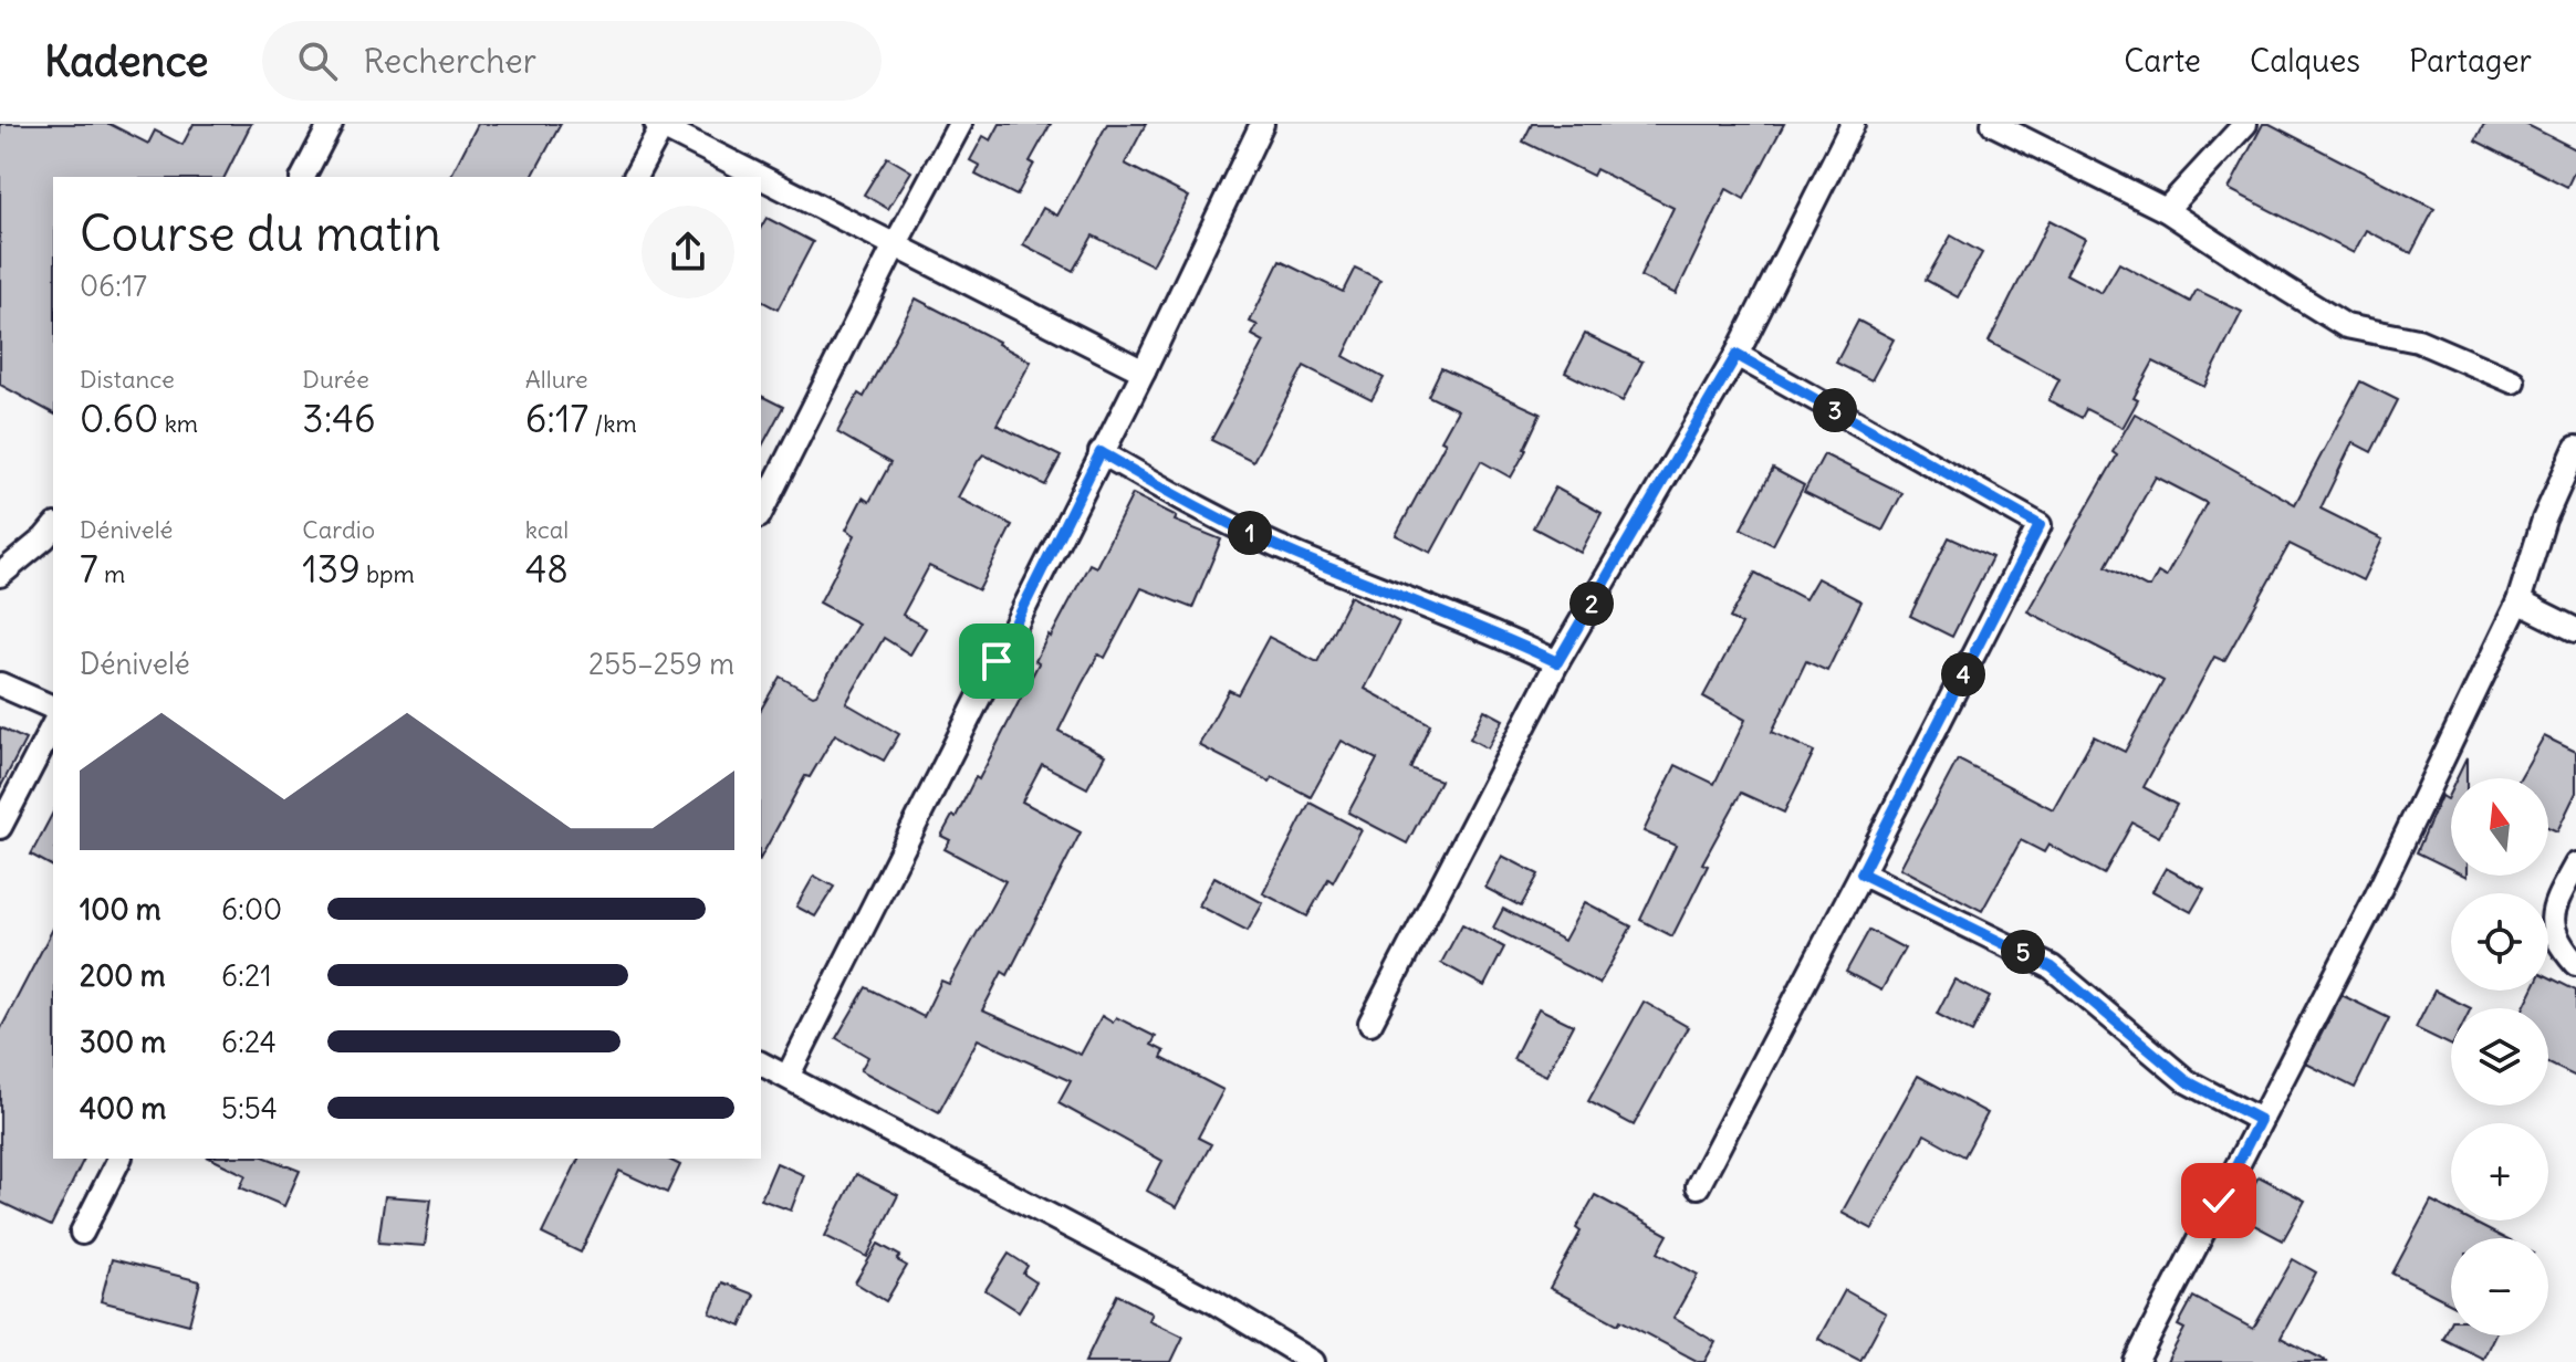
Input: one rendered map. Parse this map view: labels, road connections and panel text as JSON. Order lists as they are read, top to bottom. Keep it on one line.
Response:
{"north":"top","page":{"header":"Kadence","search":"Rechercher","nav":["Carte","Calques","Partager"],"heading":["Course du matin","06:17"],"stats":[["Distance","0.60 km"],["Durée","3:46"],["Allure","6:17 /km"],["Dénivelé","7 m"],["Cardio","139 bpm"],["kcal","48"]],"pins":["3","1","2","4","5"],"chart":["Dénivelé","255–259 m"],"map_buttons":["+","−"],"list":[{"name":"100 m","note":"6:00"},{"name":"200 m","note":"6:21"},{"name":"300 m","note":"6:24"},{"name":"400 m","note":"5:54"}]}}
